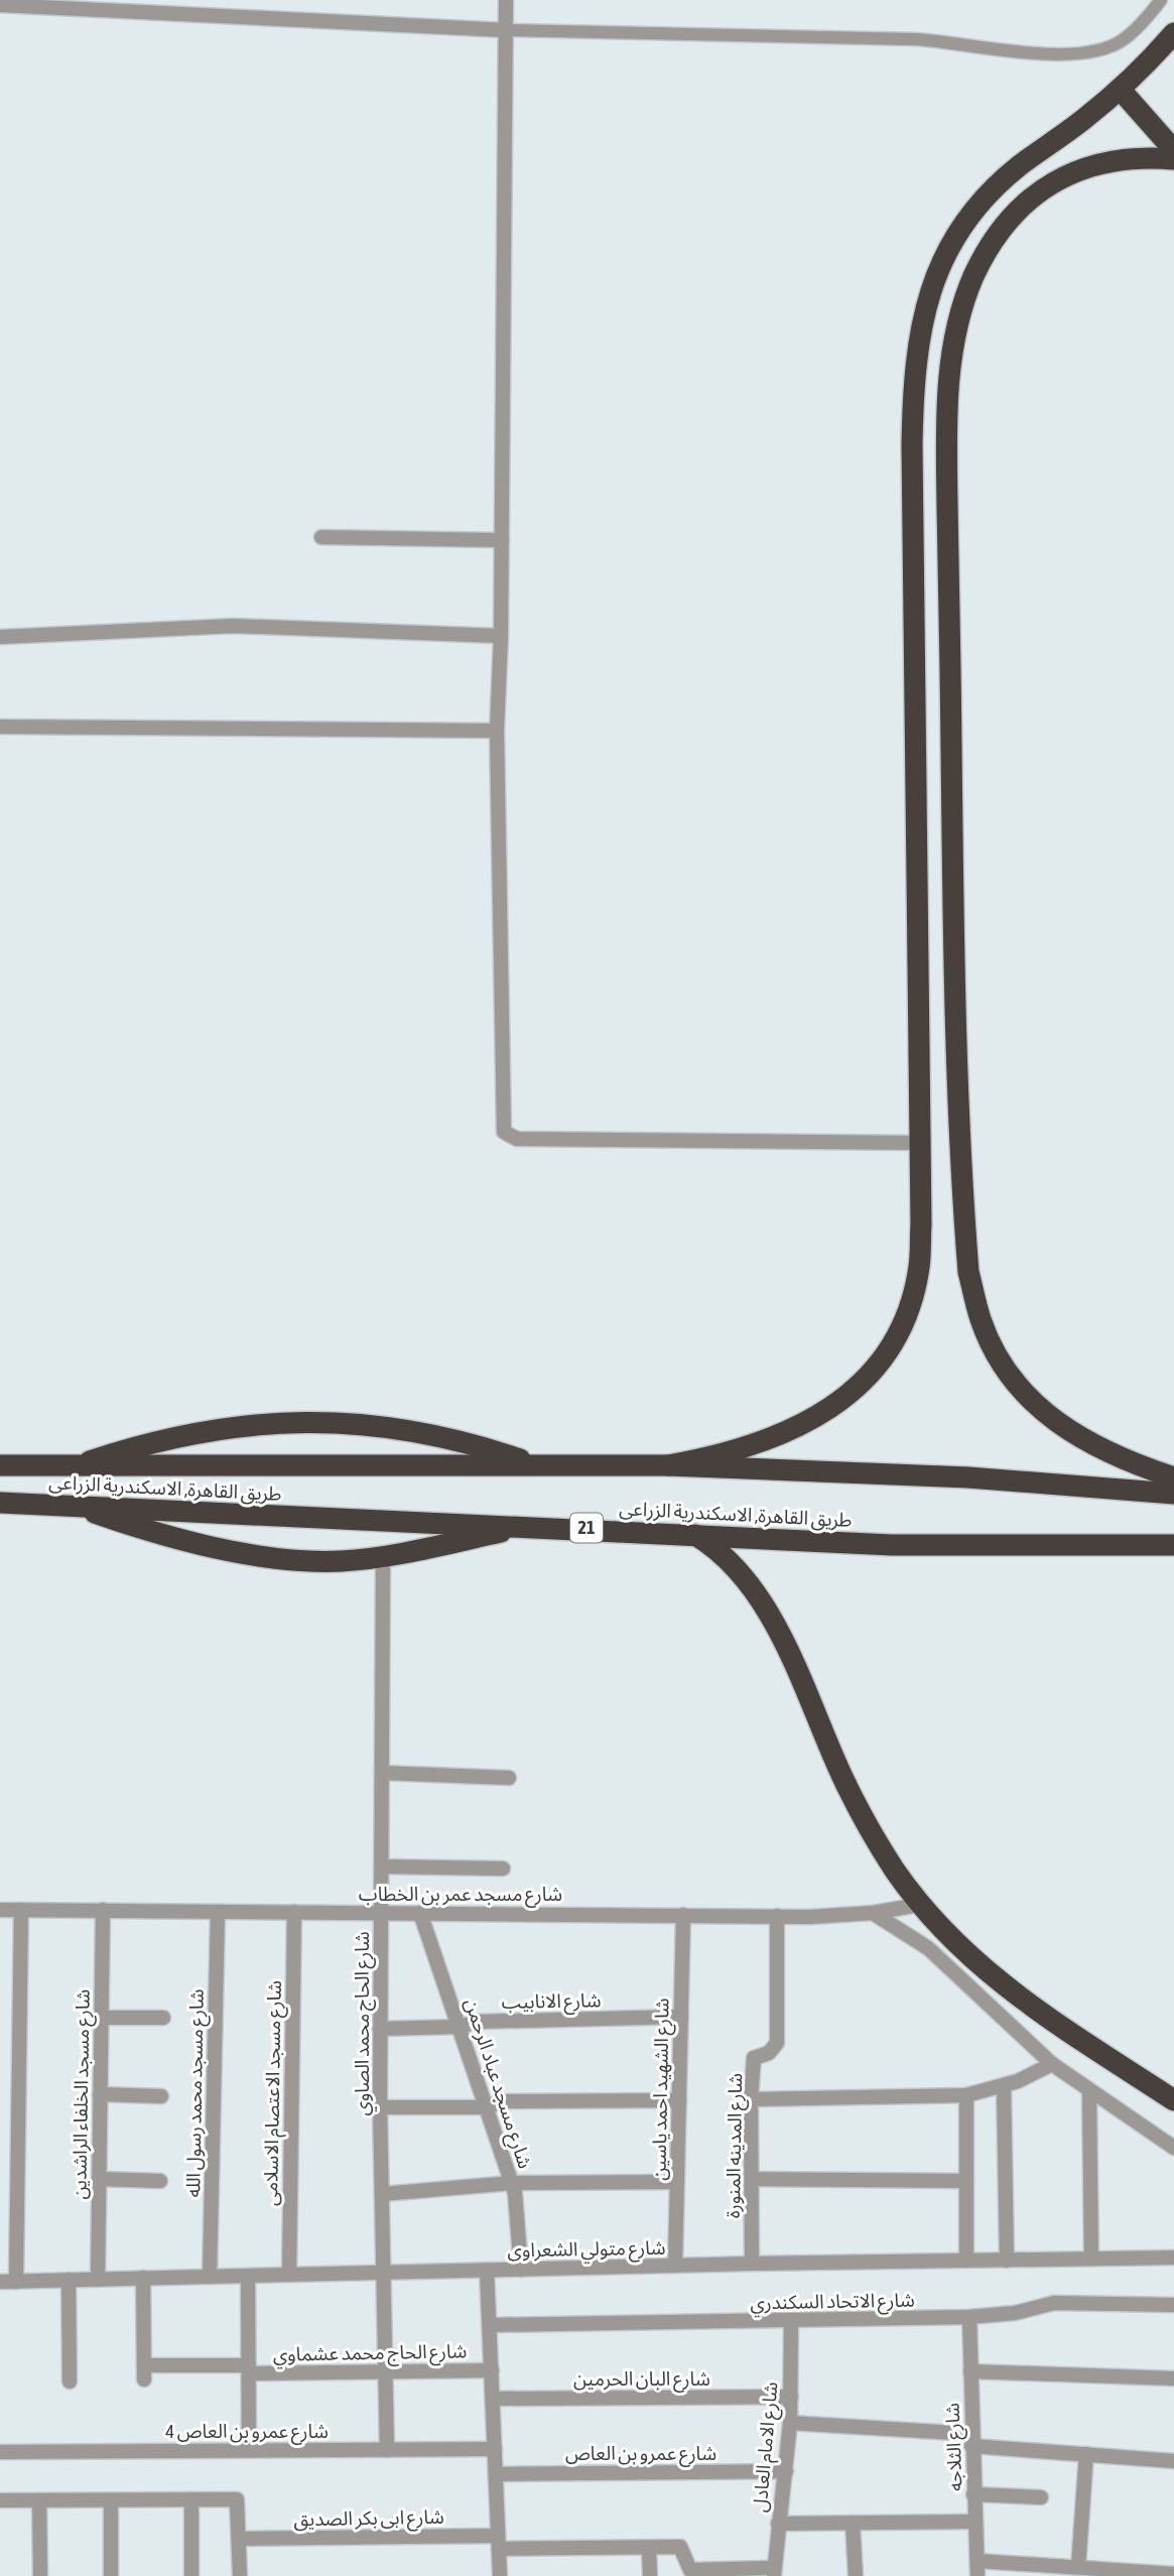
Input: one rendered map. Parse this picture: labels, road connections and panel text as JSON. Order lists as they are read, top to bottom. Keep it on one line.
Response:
{"streets":{"highway":["طريق القاهرة, الاسكندرية الزراعى","21"],"street":["شارع مسجد عمر بن الخطاب","شارع الانابيب","شارع الحاج محمد الصاوي","شارع مسجد عباد الرحمن","شارع الشهيد احمد ياسين","شارع مسجد محمد رسول الله","شارع مسجد الاعتصام الاسلامى","شارع مسجد الخلفاء الراشدين","شارع المدينه المنورة","شارع متولي الشعراوى","شارع الاتحاد السكندري","شارع الحاج محمد عشماوي","شارع البان الحرمين","شارع عمرو بن العاص 4","شارع الامام العادل","شارع الثلاجه","شارع عمرو بن العاص","شارع ابى بكر الصديق"]},"crossings":[["شارع مسجد عمر بن الخطاب","شارع الحاج محمد الصاوي"],["شارع مسجد عمر بن الخطاب","شارع مسجد عباد الرحمن"],["شارع مسجد عمر بن الخطاب","شارع الشهيد احمد ياسين"],["شارع مسجد عمر بن الخطاب","شارع مسجد محمد رسول الله"],["شارع مسجد عمر بن الخطاب","شارع مسجد الاعتصام الاسلامى"],["شارع مسجد عمر بن الخطاب","شارع مسجد الخلفاء الراشدين"],["شارع مسجد عمر بن الخطاب","شارع المدينه المنورة"],["شارع الانابيب","شارع الحاج محمد الصاوي"],["شارع الانابيب","شارع مسجد عباد الرحمن"],["شارع الانابيب","شارع الشهيد احمد ياسين"],["شارع الحاج محمد الصاوي","شارع متولي الشعراوى"],["شارع الحاج محمد الصاوي","شارع الحاج محمد عشماوي"],["شارع الحاج محمد الصاوي","شارع عمرو بن العاص 4"],["شارع مسجد عباد الرحمن","شارع متولي الشعراوى"],["شارع الشهيد احمد ياسين","شارع متولي الشعراوى"],["شارع مسجد محمد رسول الله","شارع متولي الشعراوى"],["شارع مسجد الاعتصام الاسلامى","شارع متولي الشعراوى"],["شارع مسجد الخلفاء الراشدين","شارع متولي الشعراوى"],["شارع المدينه المنورة","شارع متولي الشعراوى"],["شارع متولي الشعراوى","شارع الحاج محمد عشماوي"],["شارع الاتحاد السكندري","شارع الامام العادل"],["شارع الاتحاد السكندري","شارع الثلاجه"],["شارع البان الحرمين","شارع الامام العادل"],["شارع الامام العادل","شارع عمرو بن العاص"],["شارع الامام العادل","شارع ابى بكر الصديق"]]}
